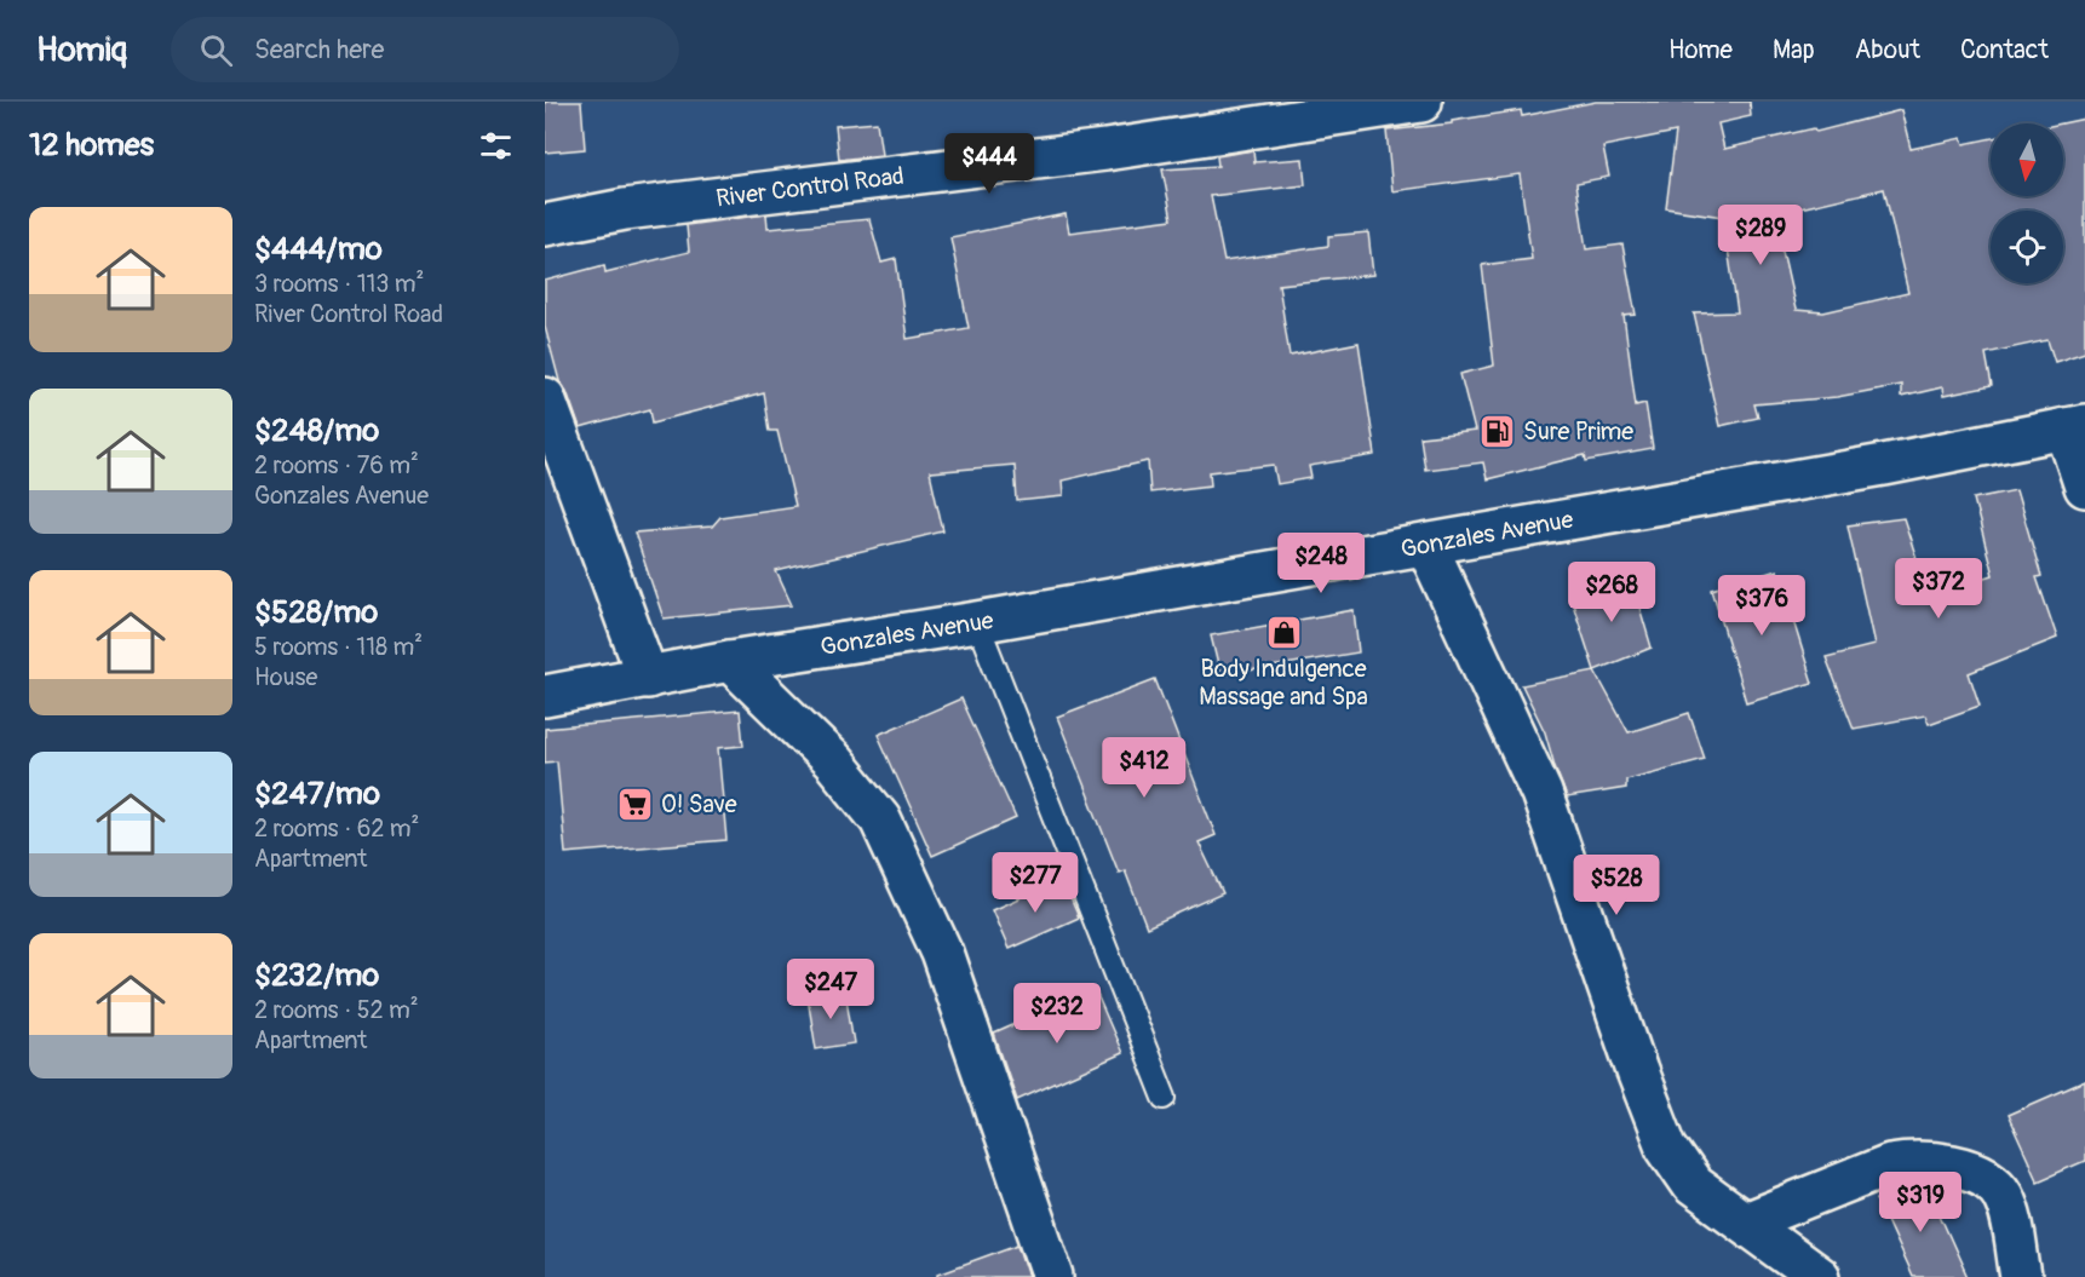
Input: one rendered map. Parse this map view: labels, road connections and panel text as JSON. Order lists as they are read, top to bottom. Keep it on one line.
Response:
{"streets":{"street":["River Control Road","Gonzales Avenue"]},"places":{"fuel station":["Sure Prime"],"shop":["Body Indulgence Massage and Spa"],"supermarket":["O! Save"]},"north":"bottom","page":{"header":"Homiq","search":"Search here","nav":["Home","Map","About","Contact"],"heading":"12 homes","price":["$444","$289","$248","$372","$268","$376","$412","$277","$528","$247","$232","$319"],"list":[{"name":"$444/mo","note":"3 rooms · 113 m² · River Control Road"},{"name":"$248/mo","note":"2 rooms · 76 m² · Gonzales Avenue"},{"name":"$528/mo","note":"5 rooms · 118 m² · House"},{"name":"$247/mo","note":"2 rooms · 62 m² · Apartment"},{"name":"$232/mo","note":"2 rooms · 52 m² · Apartment"}]}}
